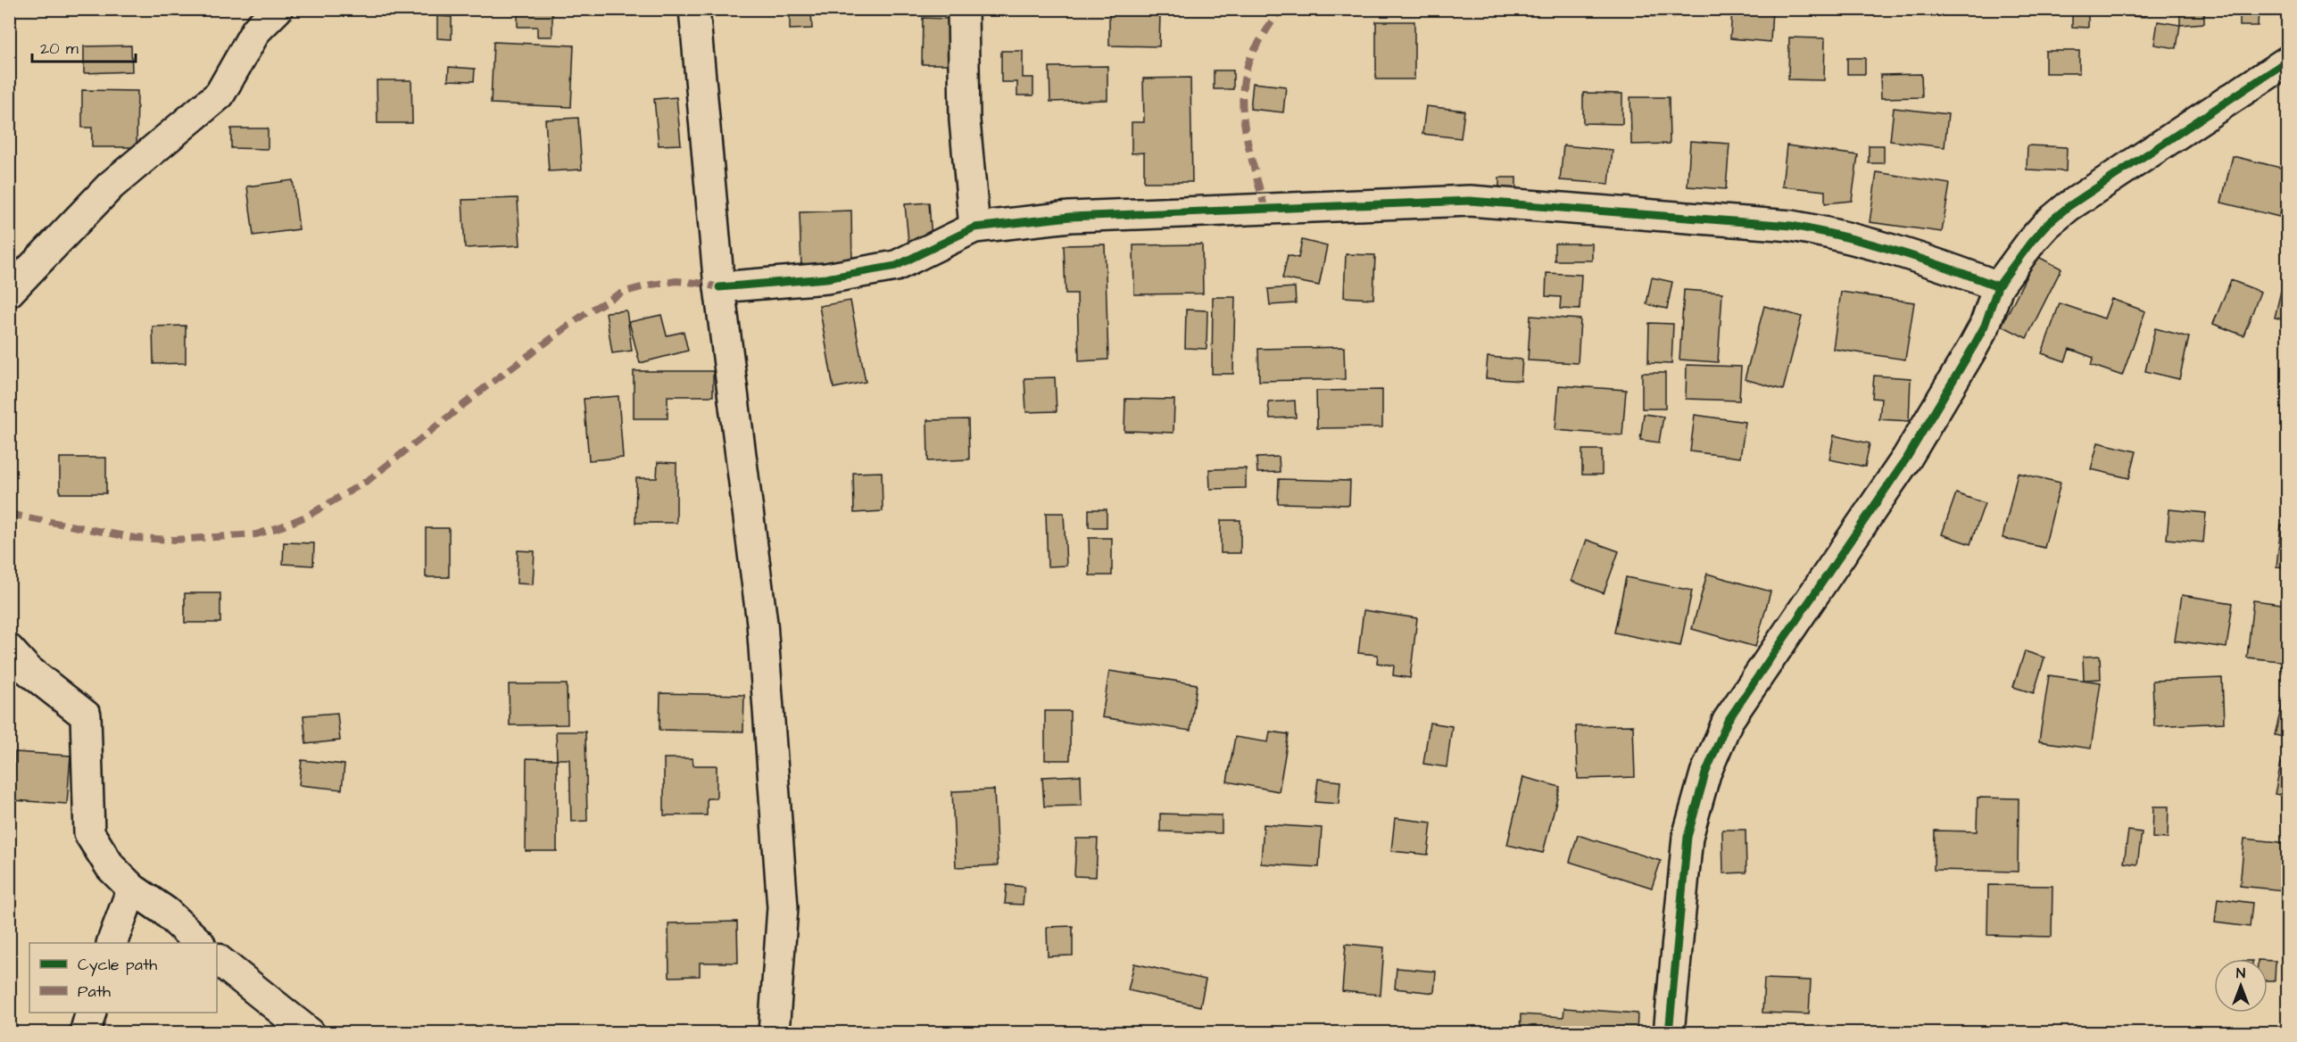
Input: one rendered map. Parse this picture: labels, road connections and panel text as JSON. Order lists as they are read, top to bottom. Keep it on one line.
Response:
{"legend":["Cycle path","Path"],"scale_bar":"20 m","north":"top"}
